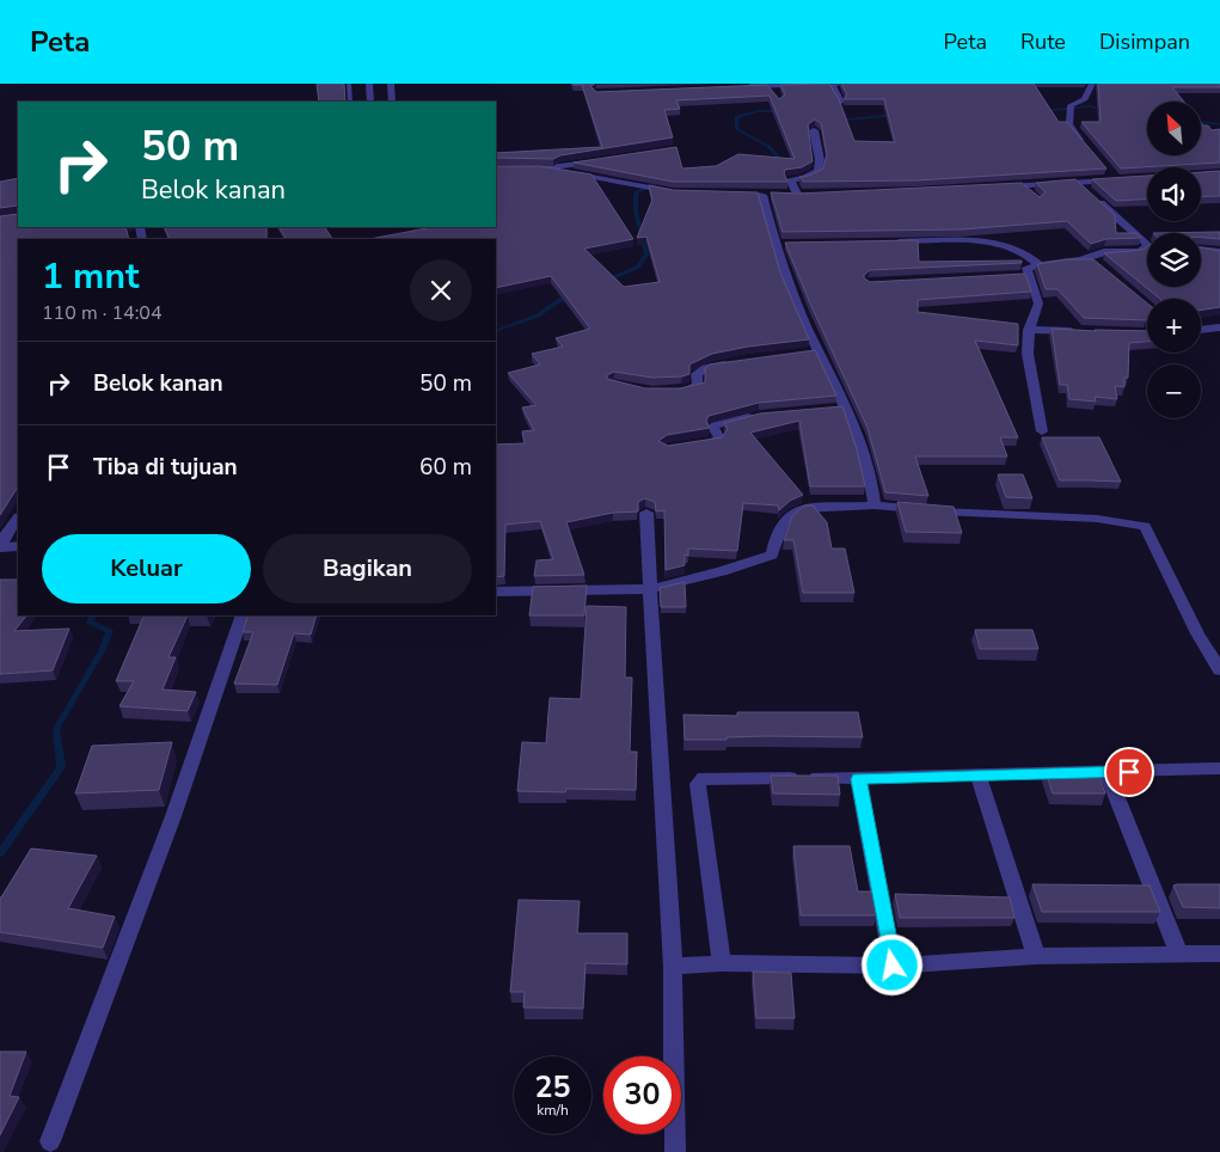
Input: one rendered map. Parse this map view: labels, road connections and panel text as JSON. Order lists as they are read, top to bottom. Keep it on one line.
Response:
{"north":"top left","page":{"header":"Peta","nav":["Peta","Rute","Disimpan"],"map_buttons":["+","−"],"turn":["50 m","Belok kanan"],"heading":["1 mnt","110 m · 14:04"],"list":[{"name":"Belok kanan","value":"50 m"},{"name":"Tiba di tujuan","value":"60 m"}],"buttons":["Keluar","Bagikan"],"speed":"25 km/h","limit":"30"}}
